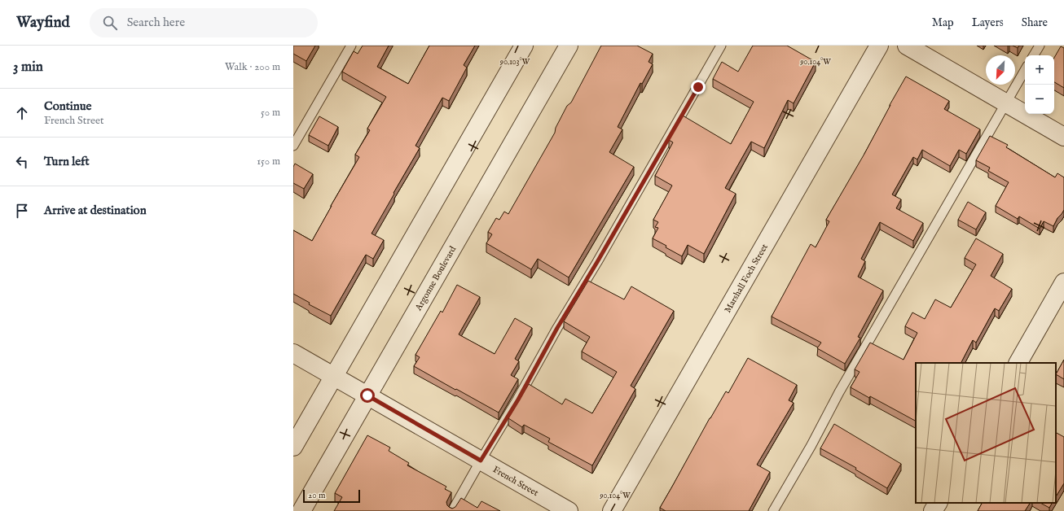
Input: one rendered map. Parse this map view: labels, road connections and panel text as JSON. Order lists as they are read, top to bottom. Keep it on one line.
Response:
{"streets":{"street":["Argonne Boulevard","Marshall Foch Street","French Street"]},"crossings":[["Argonne Boulevard","French Street"]],"scale_bar":"20 m","north":"bottom left","page":{"header":"Wayfind","search":"Search here","nav":["Map","Layers","Share"],"heading":["3 min","Walk · 200 m"],"map_buttons":["+","−"],"list":[["Continue","French Street","50 m"],["Turn left","150 m"],"Arrive at destination"],"scale":"20 m"},"coordinates":["90.103°W","90.104°W"]}
